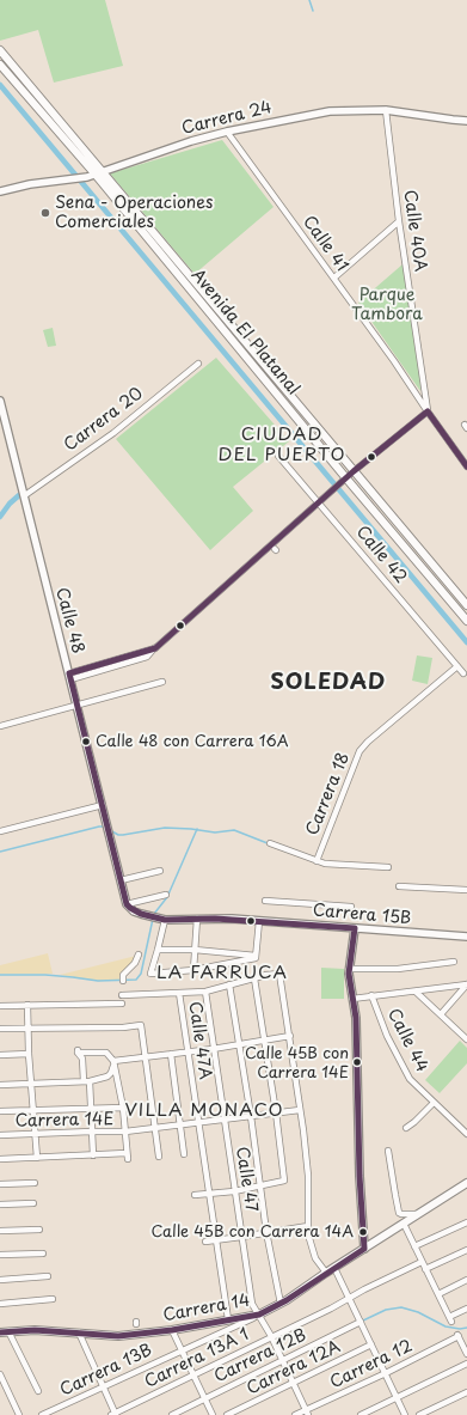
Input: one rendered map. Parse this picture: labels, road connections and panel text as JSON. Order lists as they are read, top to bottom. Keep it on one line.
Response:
{"streets":{"main road":["Avenida El Platanal","Carrera 14"],"street":["Carrera 24","Calle 40A","Calle 41","Carrera 20","Calle 42","Calle 48","Carrera 18","Carrera 15B","Calle 47A","Calle 44","Carrera 14E","Calle 47","Carrera 12B","Carrera 13A 1","Carrera 12","Carrera 12A","Carrera 13B"]},"crossings":[["Carrera 24","Calle 40A"],["Carrera 24","Calle 41"],["Carrera 24","Avenida El Platanal"],["Calle 40A","Calle 41"],["Carrera 20","Calle 48"],["Calle 42","Carrera 18"],["Calle 48","Carrera 15B"],["Calle 47A","Carrera 14E"],["Calle 47A","Carrera 14"],["Carrera 14E","Calle 47"],["Calle 47","Carrera 14"],["Calle 47","Carrera 12B"],["Calle 47","Carrera 13A 1"],["Calle 47","Carrera 12"],["Calle 47","Carrera 12A"],["Calle 47","Carrera 13B"],["Carrera 14","Carrera 13B"]],"districts":["CIUDAD DEL PUERTO","SOLEDAD","LA FARRUCA","VILLA MONACO"],"parks":["Parque Tambora"],"places":["Sena - Operaciones Comerciales","Calle 48 con Carrera 16A","Calle 45B con Carrera 14E","Calle 45B con Carrera 14A"]}
